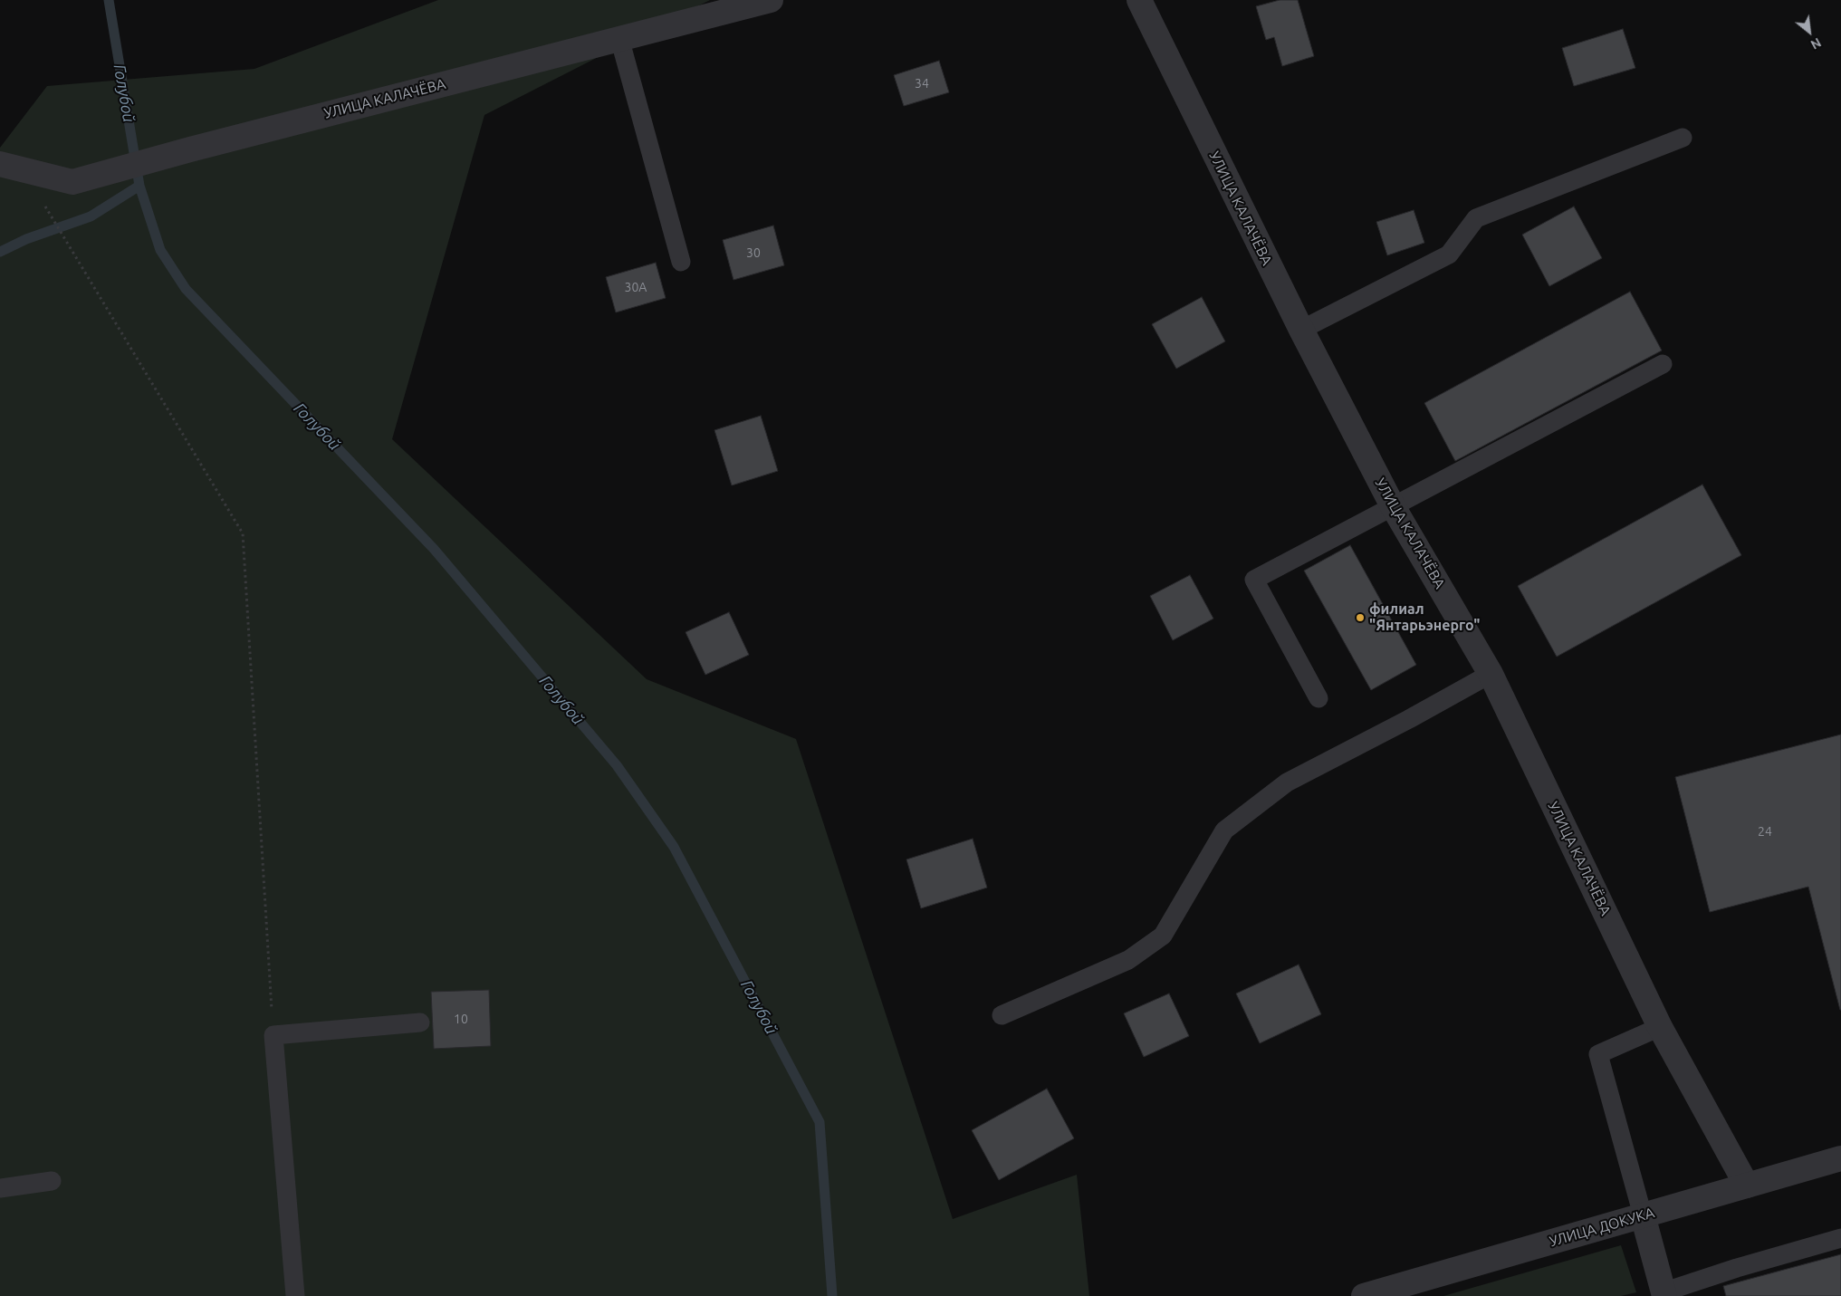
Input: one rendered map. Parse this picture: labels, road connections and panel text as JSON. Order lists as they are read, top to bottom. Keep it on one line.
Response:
{"streets":{"street":["УЛИЦА КАЛАЧЁВА","УЛИЦА ДОКУКА"]},"crossings":[["УЛИЦА КАЛАЧЁВА","УЛИЦА ДОКУКА"]],"water":["Голубой"],"places":["филиал \"Янтарьэнерго\""],"house_numbers":["34","30","30А","24","10"],"north":"bottom right"}
